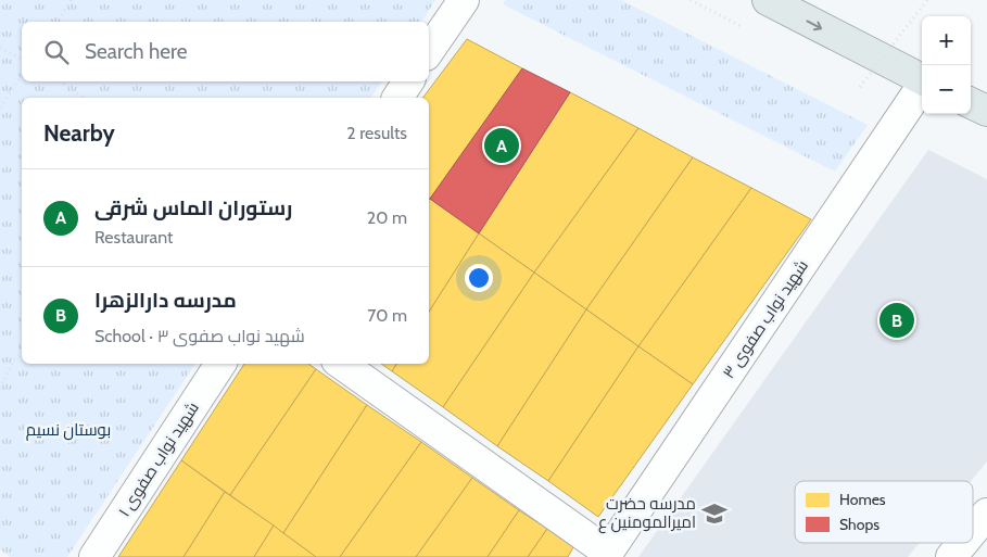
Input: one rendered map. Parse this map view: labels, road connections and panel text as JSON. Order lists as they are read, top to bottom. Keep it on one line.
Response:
{"streets":{"street":["شهید نواب صفوی ۳","شهید نواب صفوی ۱"]},"parks":["بوستان نسیم"],"places":{"school or university":["مدرسه حضرت امیرالمومنین ع"]},"legend":["Homes","Shops"],"page":{"map_buttons":["+","−"],"search":"Search here","heading":["Nearby","2 results"],"pins":["A","B"],"list":[{"mark":"A","name":"رستوران الماس شرقی","note":"Restaurant","value":"20 m"},{"mark":"B","name":"مدرسه دارالزهرا","note":"School · شهید نواب صفوی ۳","value":"70 m"}]}}
